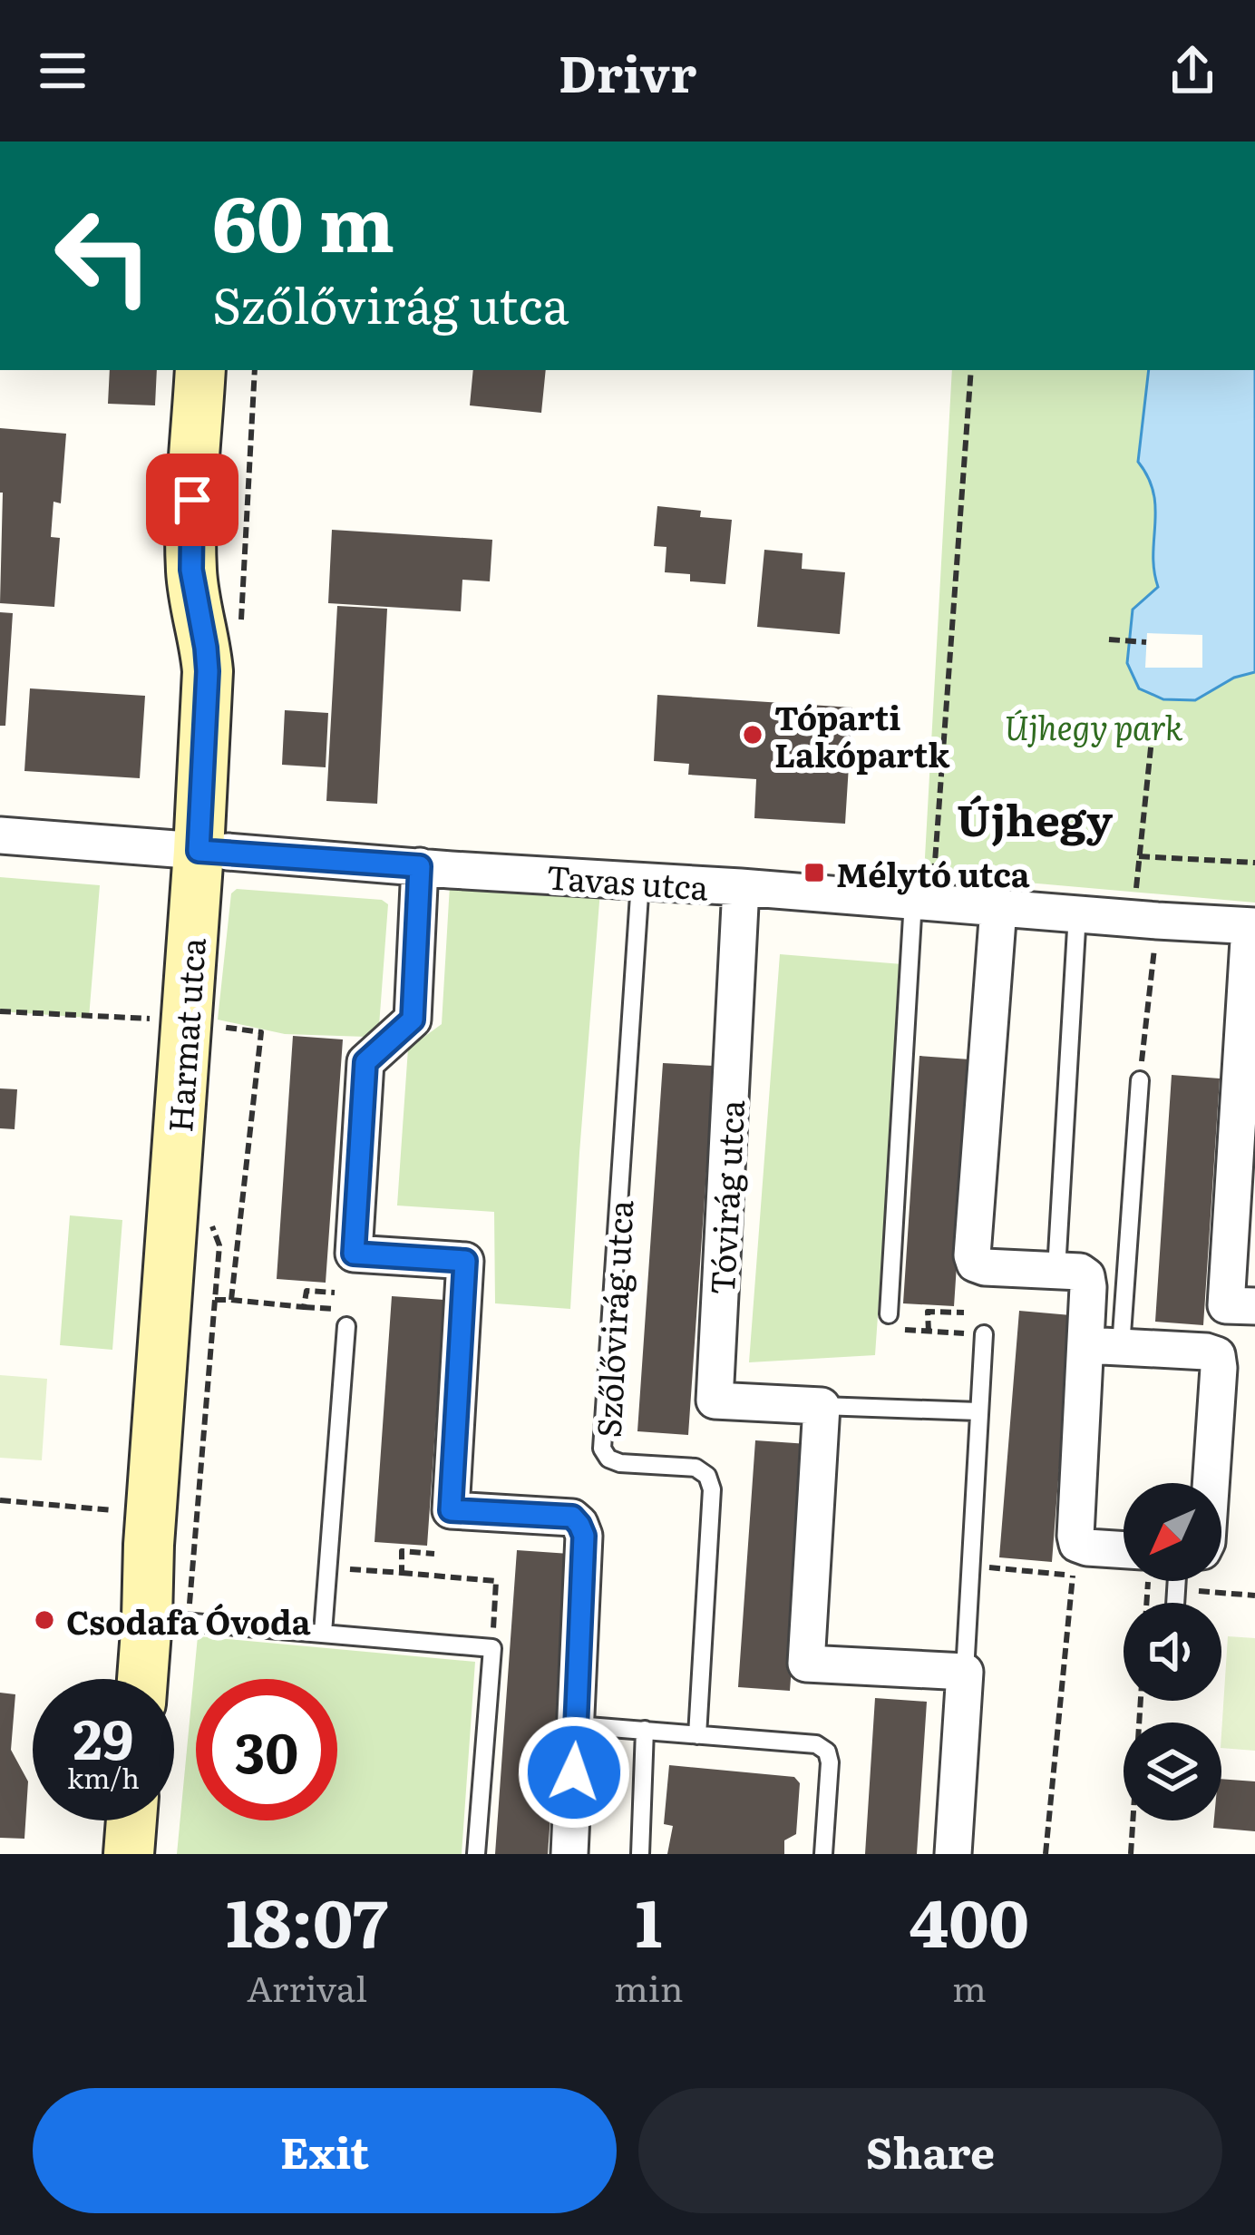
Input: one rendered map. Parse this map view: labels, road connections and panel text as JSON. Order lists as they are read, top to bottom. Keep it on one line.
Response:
{"streets":{"street":["Tavas utca","Harmat utca","Tóvirág utca"],"lane":["Szőlővirág utca"]},"crossings":[["Tavas utca","Harmat utca"],["Tavas utca","Tóvirág utca"],["Tavas utca","Szőlővirág utca"]],"districts":["Újhegy"],"parks":["Újhegy park"],"places":{"other":["Tóparti Lakópartk","Csodafa Óvoda"],"transit":["Mélytó utca"]},"north":"bottom left","page":{"header":"Drivr","turn":["60 m","Szőlővirág utca"],"speed":"29 km/h","limit":"30","eta":["18:07","Arrival","1","min","400","m"],"buttons":["Exit","Share"]}}
